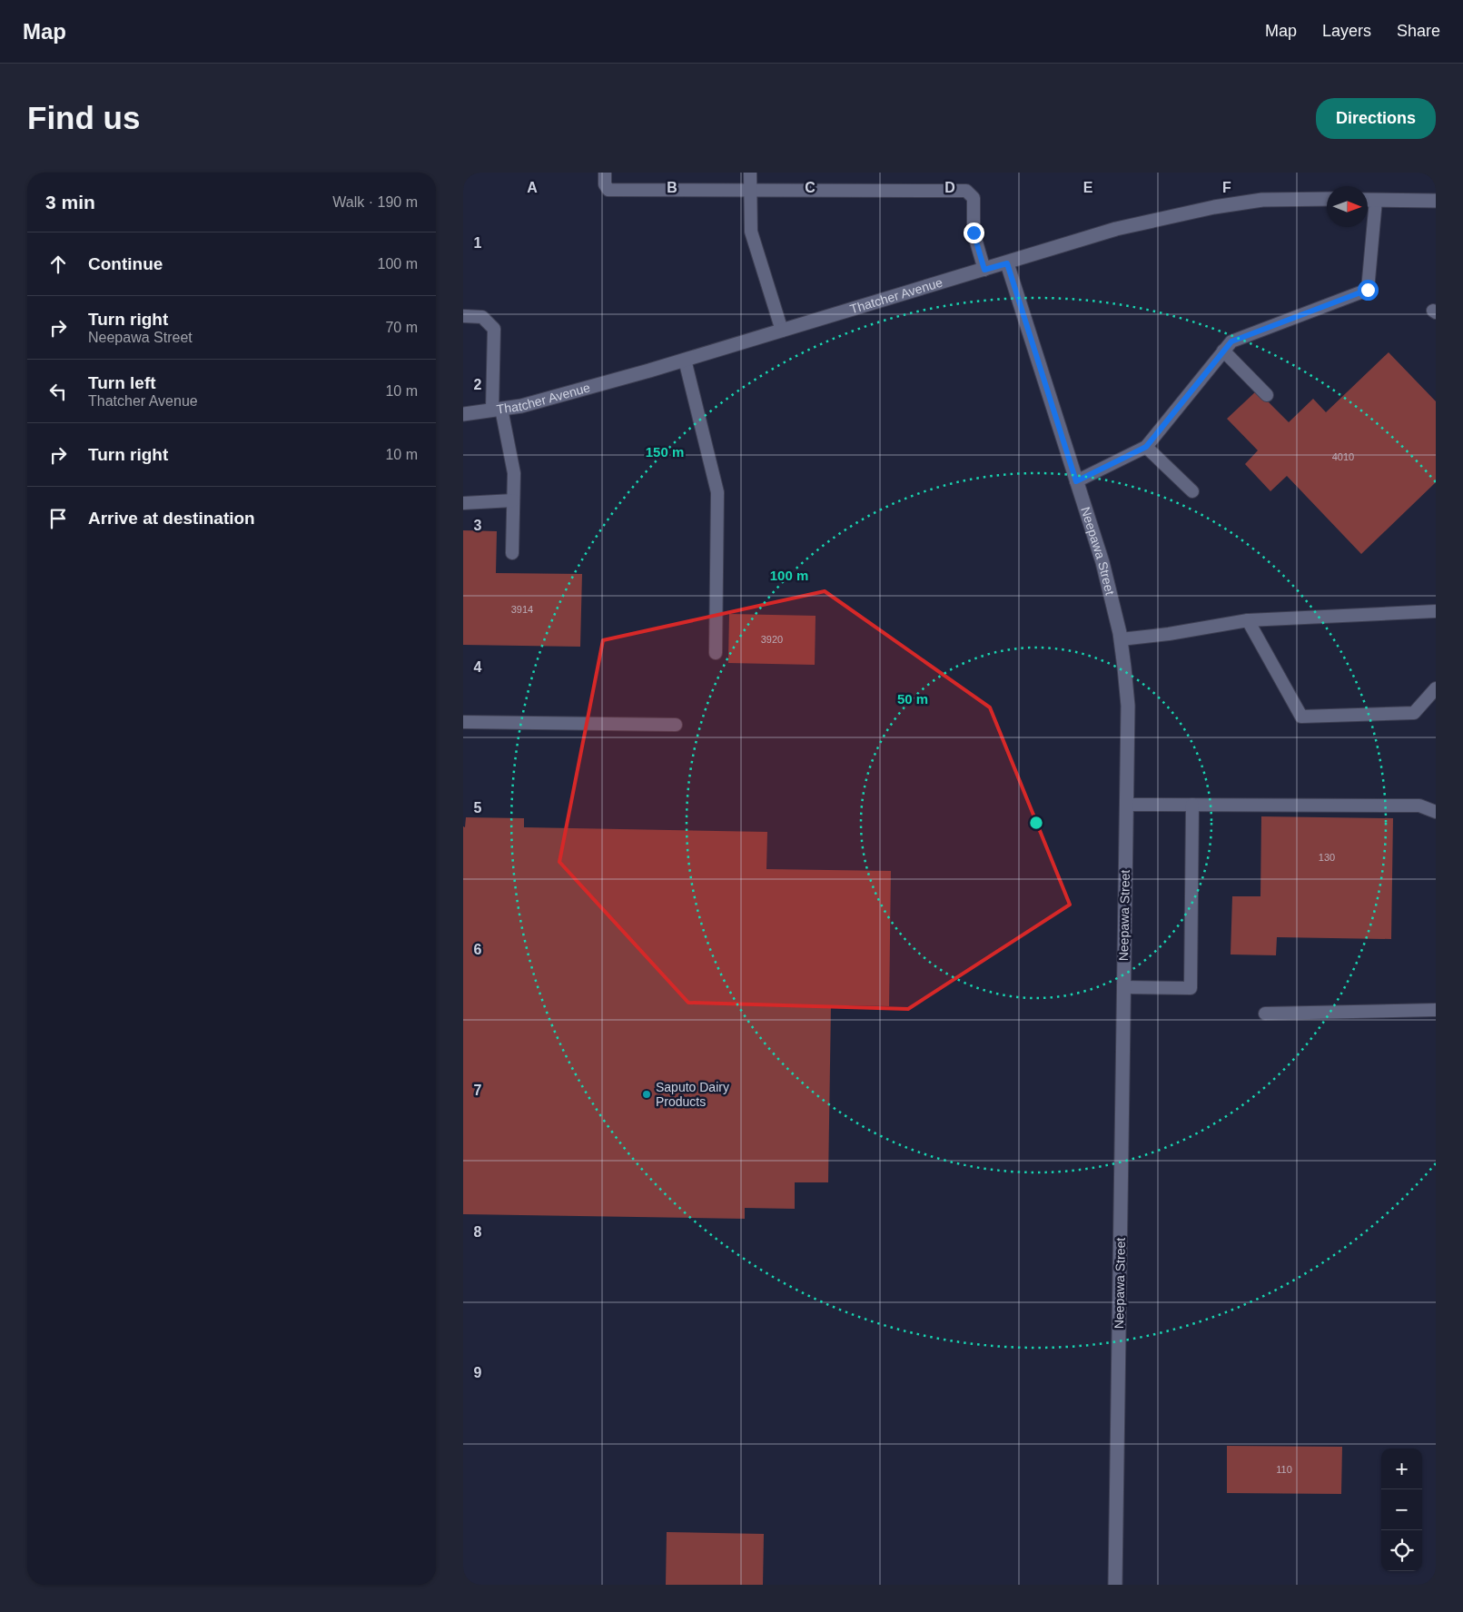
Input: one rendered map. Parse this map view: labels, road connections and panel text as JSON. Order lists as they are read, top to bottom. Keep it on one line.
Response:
{"streets":{"street":["Thatcher Avenue","Neepawa Street"]},"crossings":[["Thatcher Avenue","Neepawa Street"]],"places":["Saputo Dairy Products"],"house_numbers":["4010","3914","3920","130","110"],"north":"right","page":{"header":"Map","nav":["Map","Layers","Share"],"buttons":"Directions","title":"Find us","heading":["3 min","Walk · 190 m"],"list":[["Continue","100 m"],["Turn right","Neepawa Street","70 m"],["Turn left","Thatcher Avenue","10 m"],["Turn right","10 m"],"Arrive at destination"],"map_buttons":["+","−"]},"grid":{"columns":["A","B","C","D","E","F"],"rows":["1","2","3","4","5","6","7","8","9"]},"rings":["150 m","100 m","50 m"]}
